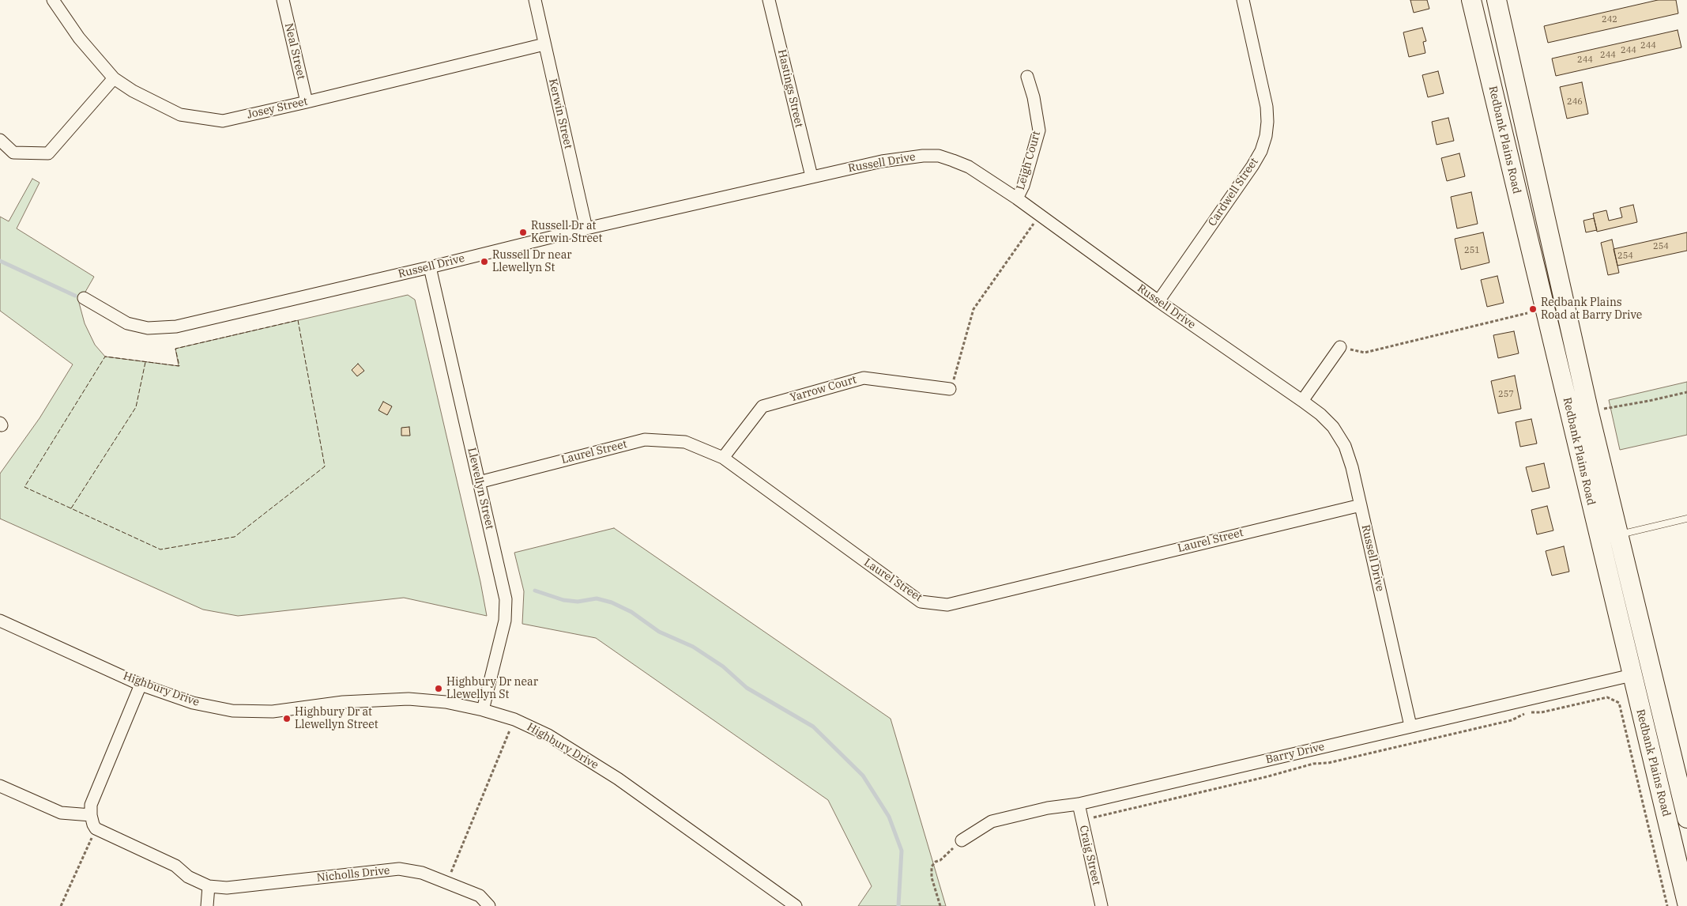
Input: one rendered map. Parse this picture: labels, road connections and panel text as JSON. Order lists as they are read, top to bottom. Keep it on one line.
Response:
{"streets":{"main road":["Redbank Plains Road"],"street":["Neal Street","Hastings Street","Josey Street","Kerwin Street","Leigh Court","Russell Drive","Cardwell Street","Yarrow Court","Laurel Street","Llewellyn Street","Highbury Drive","Barry Drive","Craig Street","Nicholls Drive"]},"crossings":[["Neal Street","Josey Street"],["Hastings Street","Russell Drive"],["Josey Street","Kerwin Street"],["Kerwin Street","Russell Drive"],["Redbank Plains Road","Barry Drive"],["Leigh Court","Russell Drive"],["Russell Drive","Cardwell Street"],["Russell Drive","Laurel Street"],["Russell Drive","Llewellyn Street"],["Russell Drive","Barry Drive"],["Yarrow Court","Laurel Street"],["Laurel Street","Llewellyn Street"],["Llewellyn Street","Highbury Drive"],["Barry Drive","Craig Street"]],"places":["Russell Dr at Kerwin Street","Russell Dr near Llewellyn St","Redbank Plains Road at Barry Drive","Highbury Dr near Llewellyn St","Highbury Dr at Llewellyn Street"],"house_numbers":["242","244","244","244","244","246","254","251","254","257"]}
